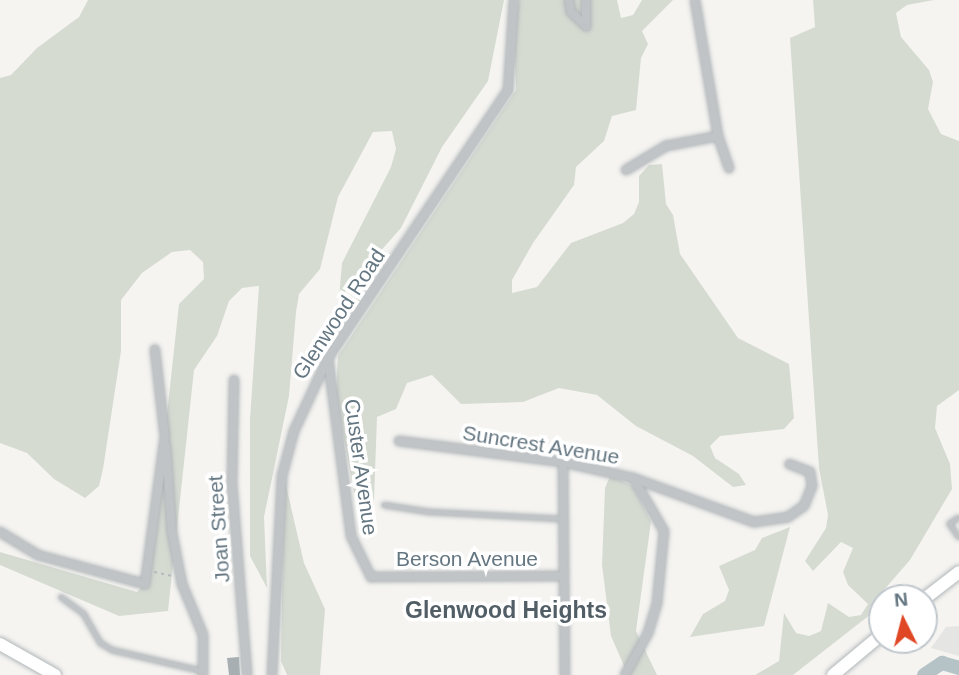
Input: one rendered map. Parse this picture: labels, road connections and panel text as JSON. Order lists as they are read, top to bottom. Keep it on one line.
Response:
{"streets":{"street":["Glenwood Road","Suncrest Avenue","Custer Avenue","Joan Street","Berson Avenue"]},"crossings":[["Glenwood Road","Custer Avenue"],["Custer Avenue","Berson Avenue"]],"districts":["Glenwood Heights"],"north":"top"}
